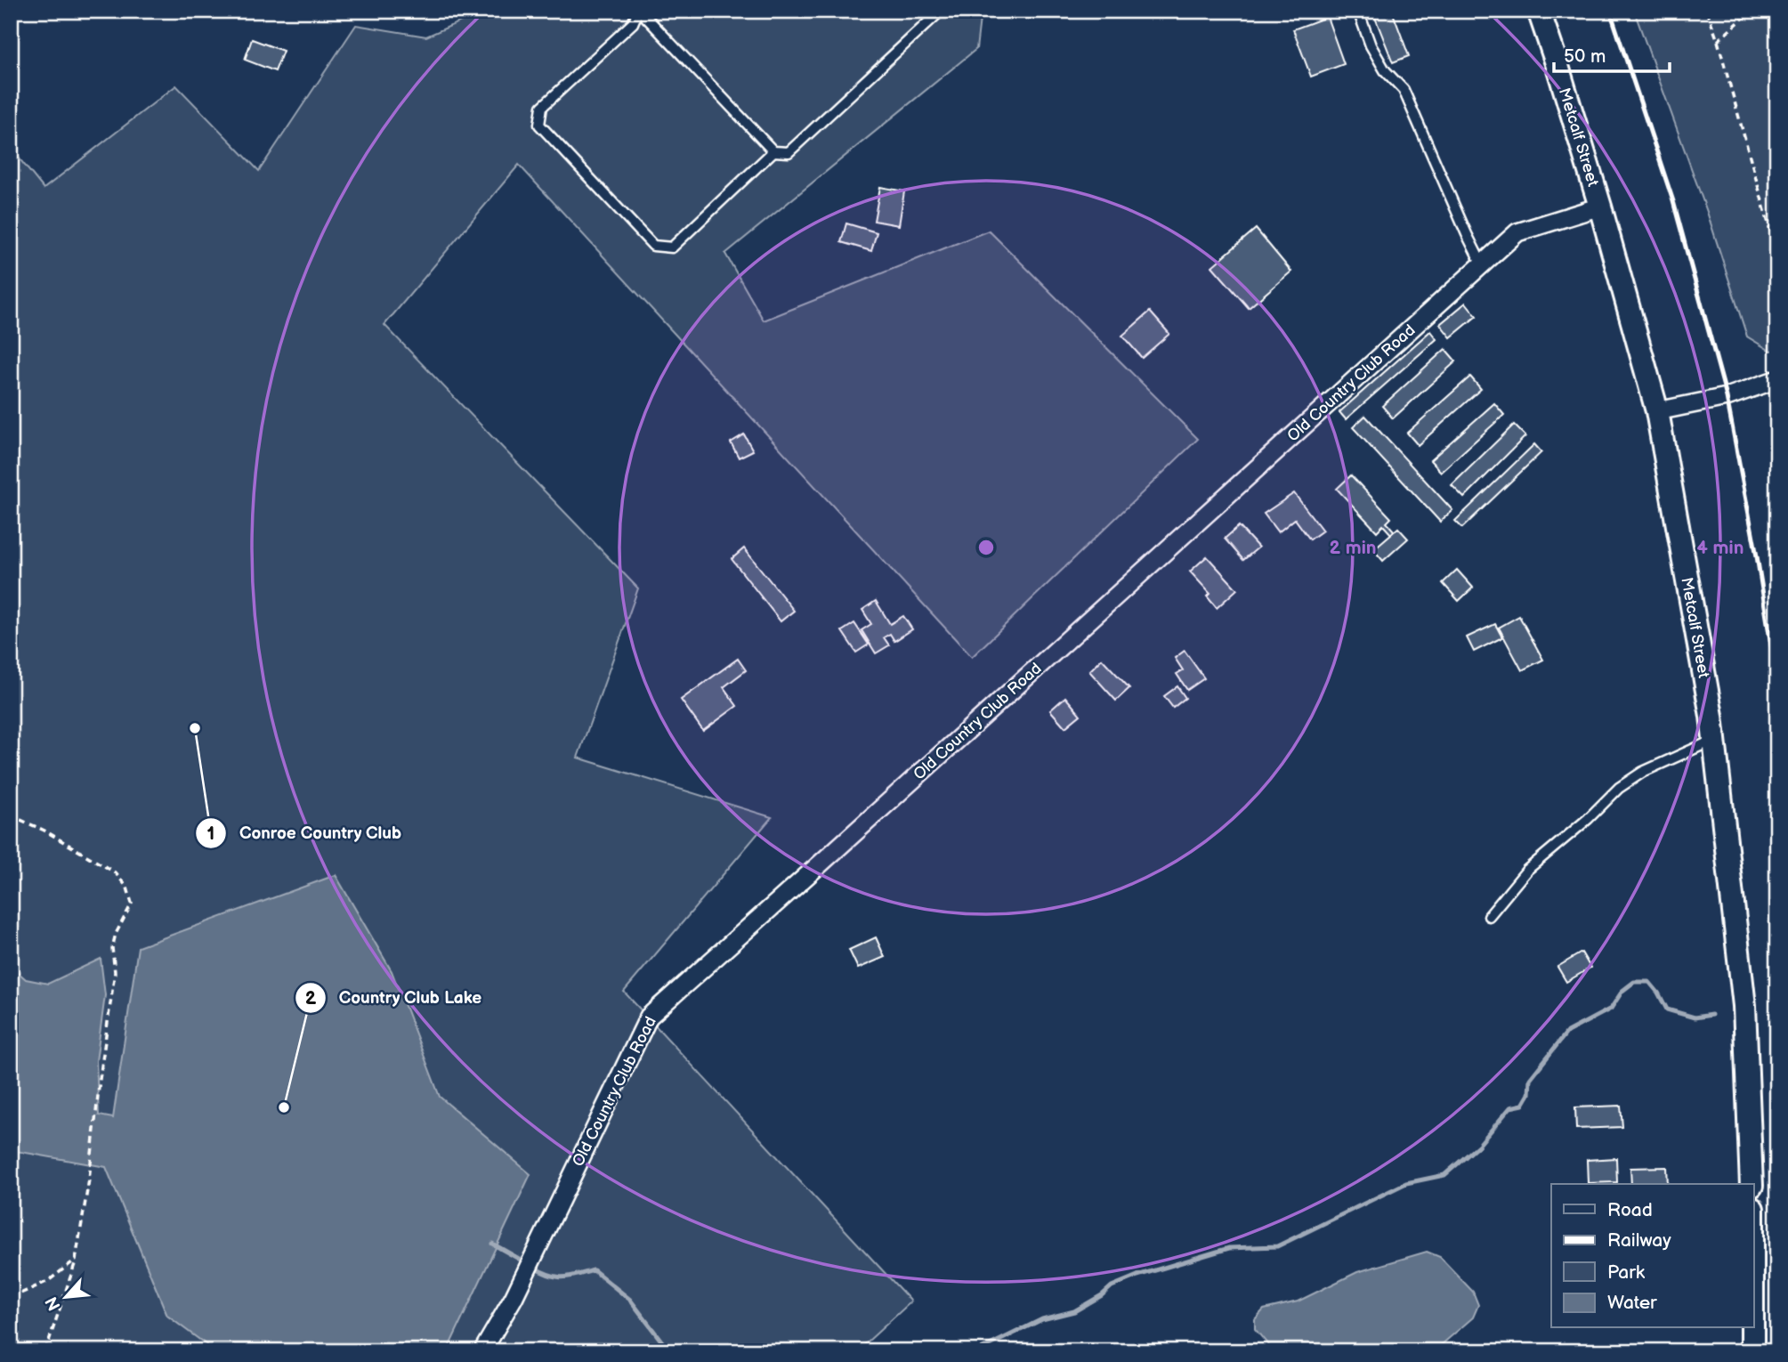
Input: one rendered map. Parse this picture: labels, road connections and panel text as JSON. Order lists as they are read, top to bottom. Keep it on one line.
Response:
{"streets":{"street":["Metcalf Street","Old Country Club Road"]},"crossings":[["Metcalf Street","Old Country Club Road"]],"places":["Conroe Country Club","Country Club Lake"],"legend":["Road","Railway","Park","Water"],"scale_bar":"50 m","north":"bottom left","rings":["2 min","4 min"]}
